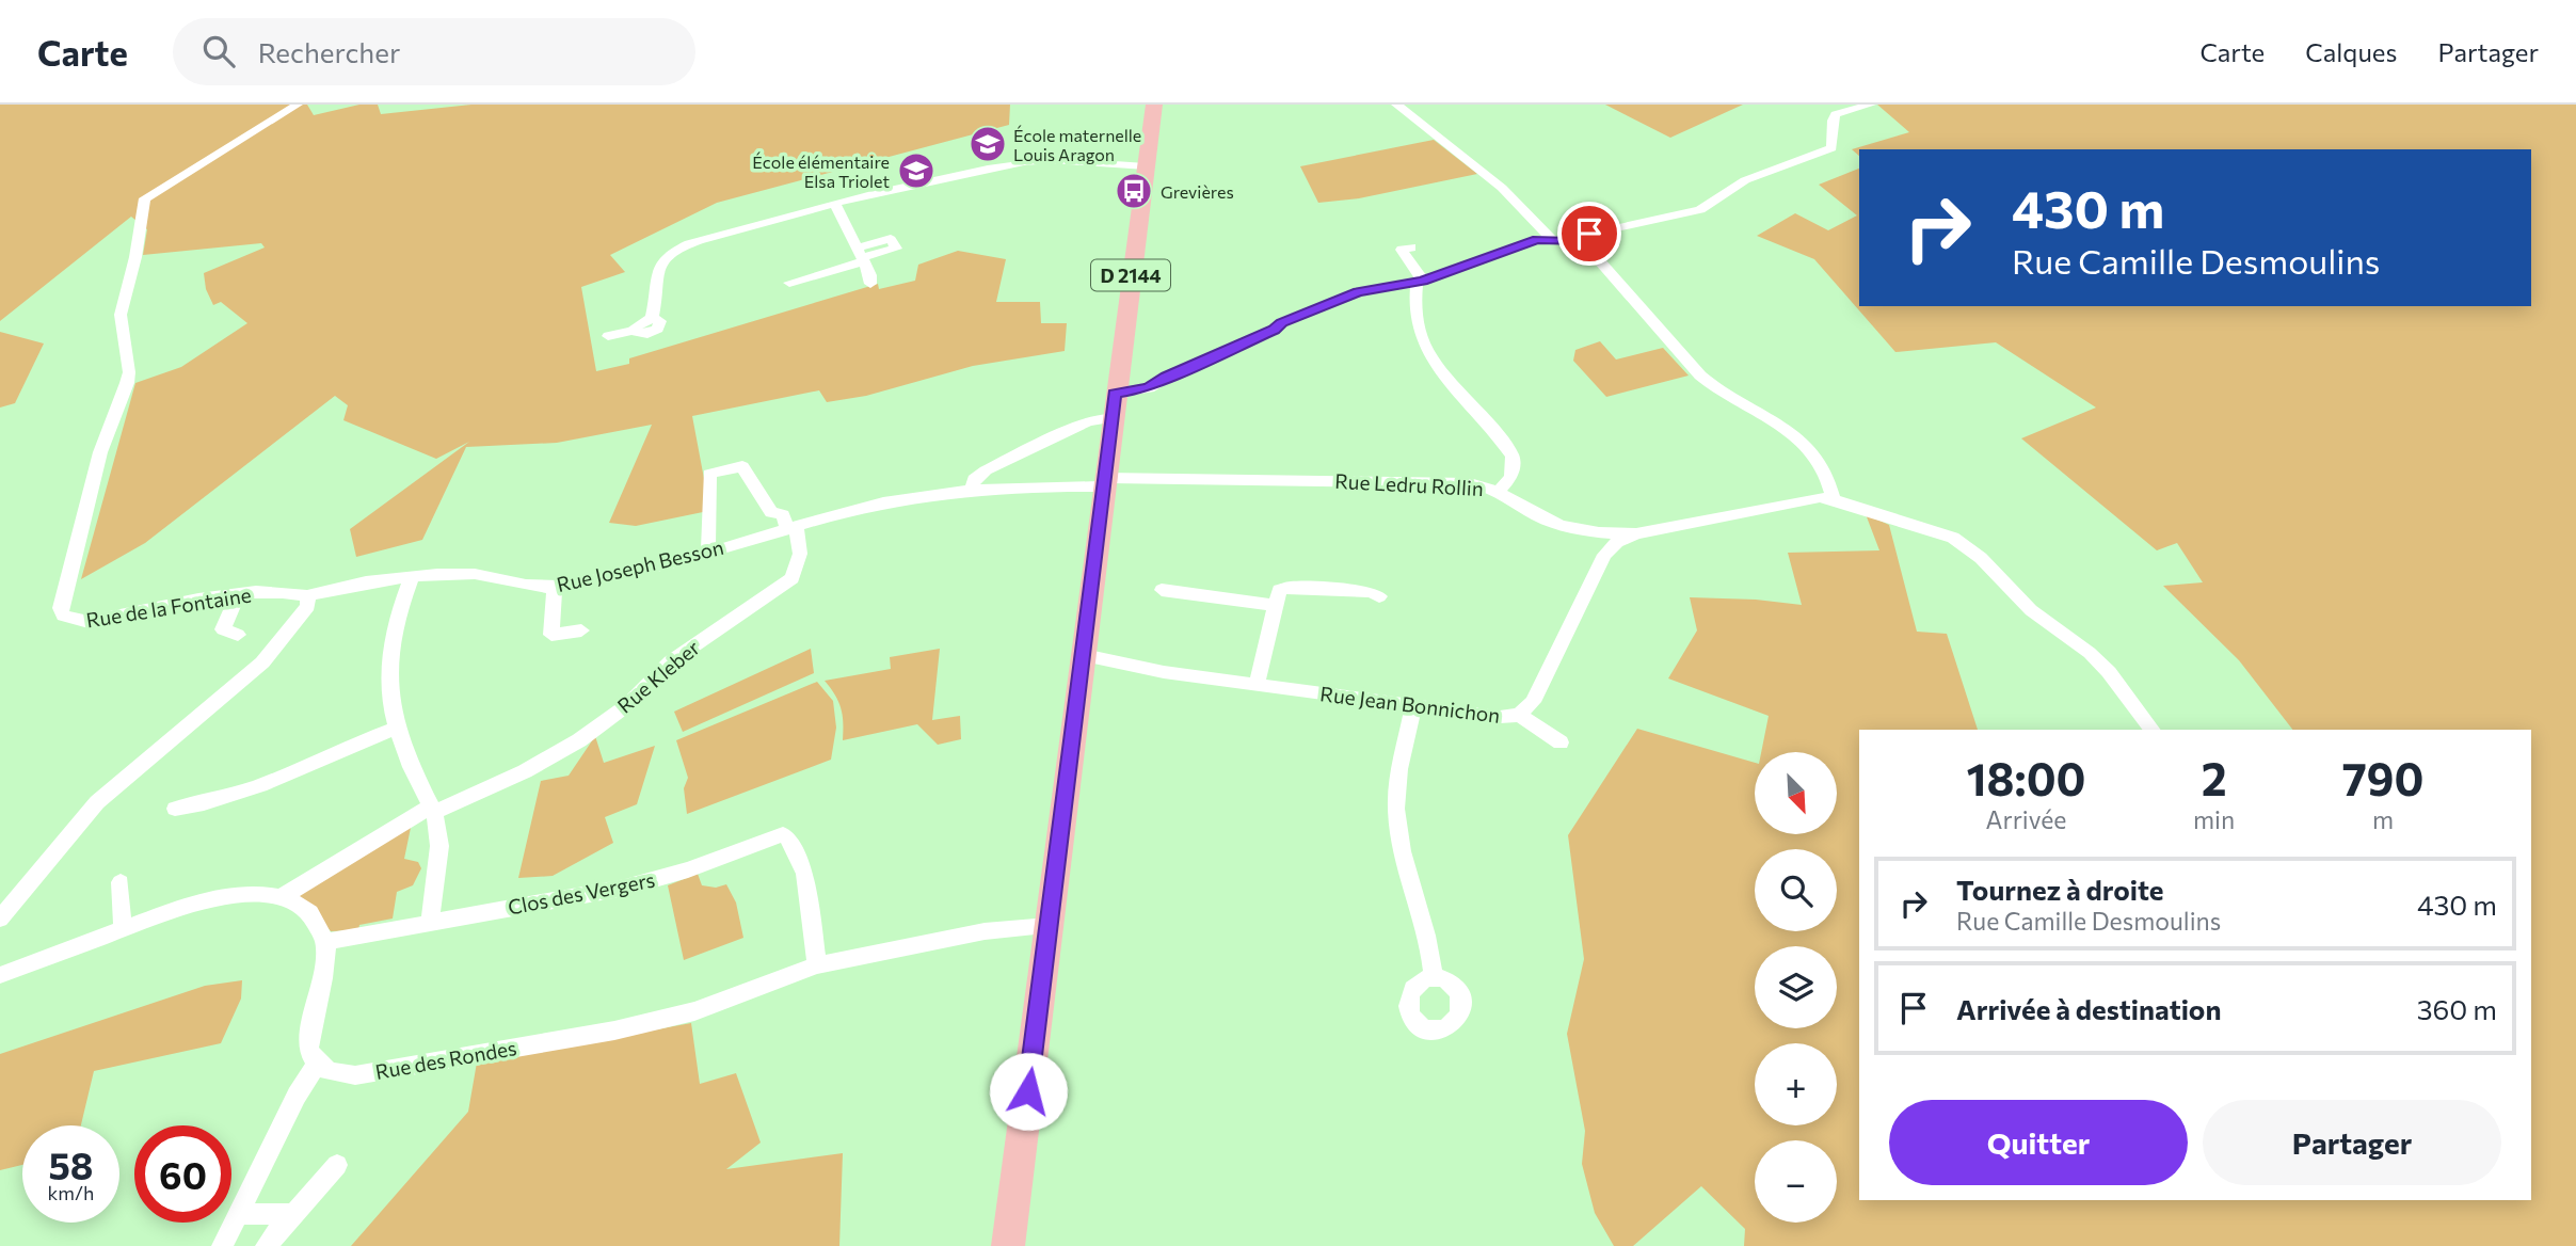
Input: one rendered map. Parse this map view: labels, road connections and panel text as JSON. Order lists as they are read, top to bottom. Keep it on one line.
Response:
{"streets":{"main road":["D 2144"],"street":["Rue Ledru Rollin","Rue Joseph Besson","Rue de la Fontaine","Rue Kleber","Rue Jean Bonnichon","Clos des Vergers","Rue des Rondes"]},"crossings":[["D 2144","Rue Ledru Rollin"],["D 2144","Rue Jean Bonnichon"],["D 2144","Rue des Rondes"],["Rue Ledru Rollin","Rue Joseph Besson"],["Rue Ledru Rollin","Rue Jean Bonnichon"],["Rue Joseph Besson","Rue de la Fontaine"],["Rue Joseph Besson","Rue Kleber"],["Clos des Vergers","Rue des Rondes"]],"places":{"school or university":["École maternelle Louis Aragon","École élémentaire Elsa Triolet"],"bus stop":["Grevières"]},"north":"bottom right","page":{"header":"Carte","search":"Rechercher","nav":["Carte","Calques","Partager"],"turn":["430 m","Rue Camille Desmoulins"],"eta":["18:00","Arrivée","2","min","790","m"],"map_buttons":["+","−"],"list":[{"name":"Tournez à droite","note":"Rue Camille Desmoulins","value":"430 m"},{"name":"Arrivée à destination","value":"360 m"}],"buttons":["Quitter","Partager"],"speed":"58 km/h","limit":"60"}}
